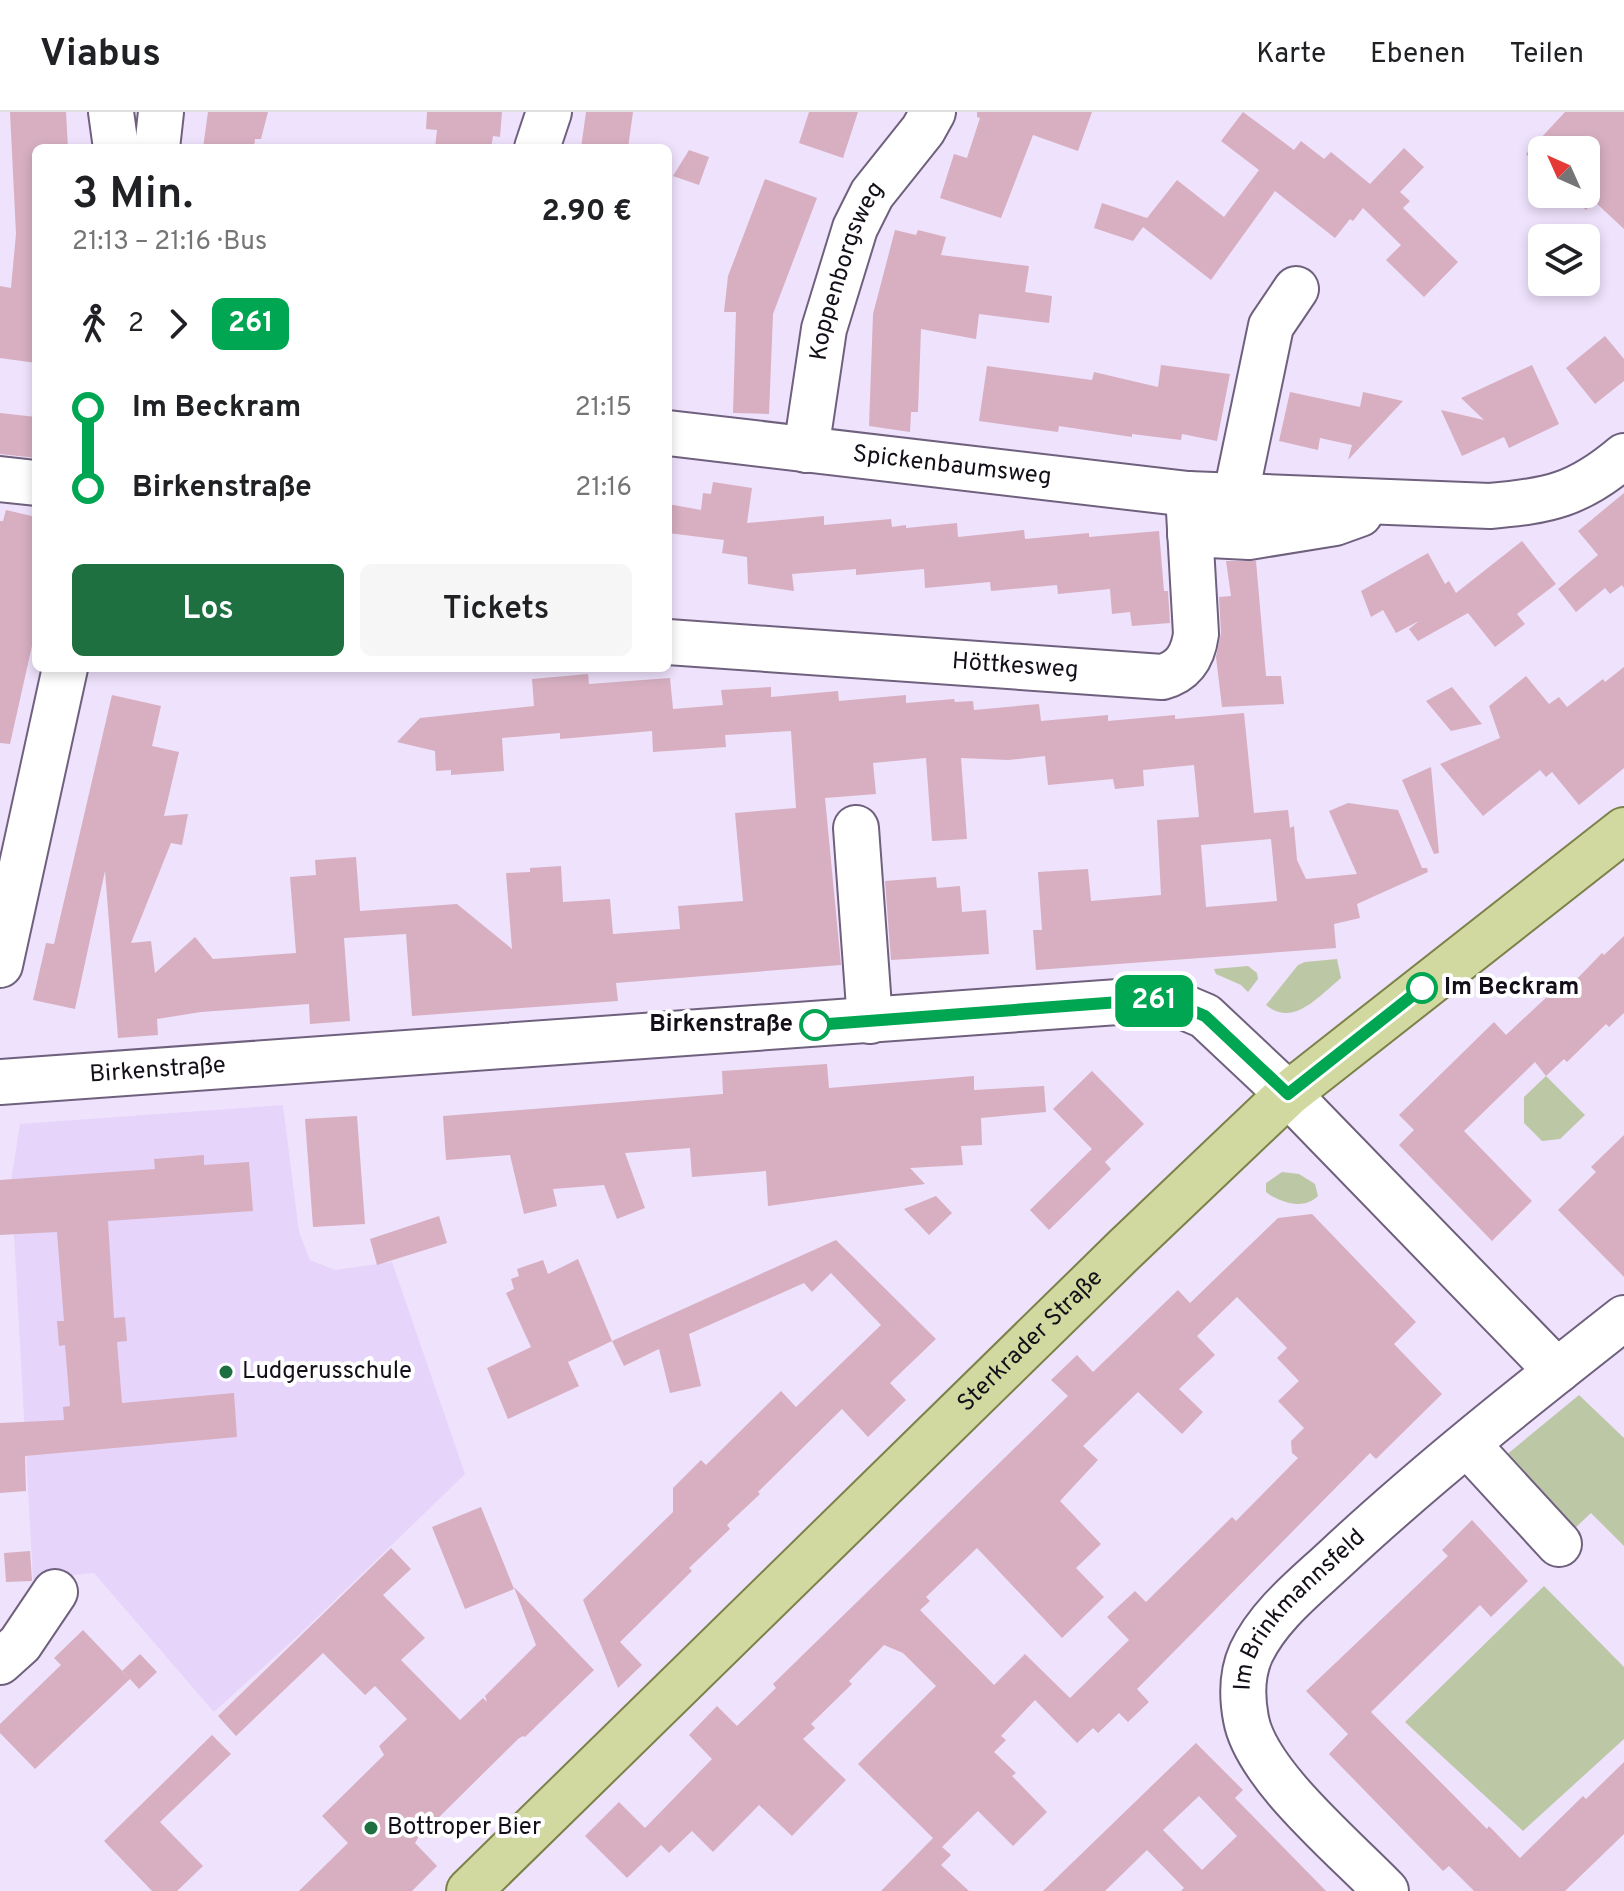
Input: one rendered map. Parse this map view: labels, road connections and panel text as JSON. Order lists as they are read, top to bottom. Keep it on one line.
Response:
{"streets":{"main road":["Sterkrader Straße"],"street":["Koppenborgsweg","Spickenbaumsweg","Höttkesweg","Birkenstraße","Im Brinkmannsfeld"]},"crossings":[["Koppenborgsweg","Spickenbaumsweg"],["Spickenbaumsweg","Höttkesweg"],["Birkenstraße","Sterkrader Straße"]],"places":["Im Beckram","Birkenstraße","Ludgerusschule","Bottroper Bier"],"lines":["bus line 261"],"north":"top left","page":{"header":"Viabus","nav":["Karte","Ebenen","Teilen"],"on_map":"261","heading":["3 Min.","21:13 – 21:16 · Bus","2.90 €"],"legs":["2","261"],"list":[{"name":"Im Beckram","value":"21:15"},{"name":"Birkenstraße","value":"21:16"}],"buttons":["Los","Tickets"]}}
